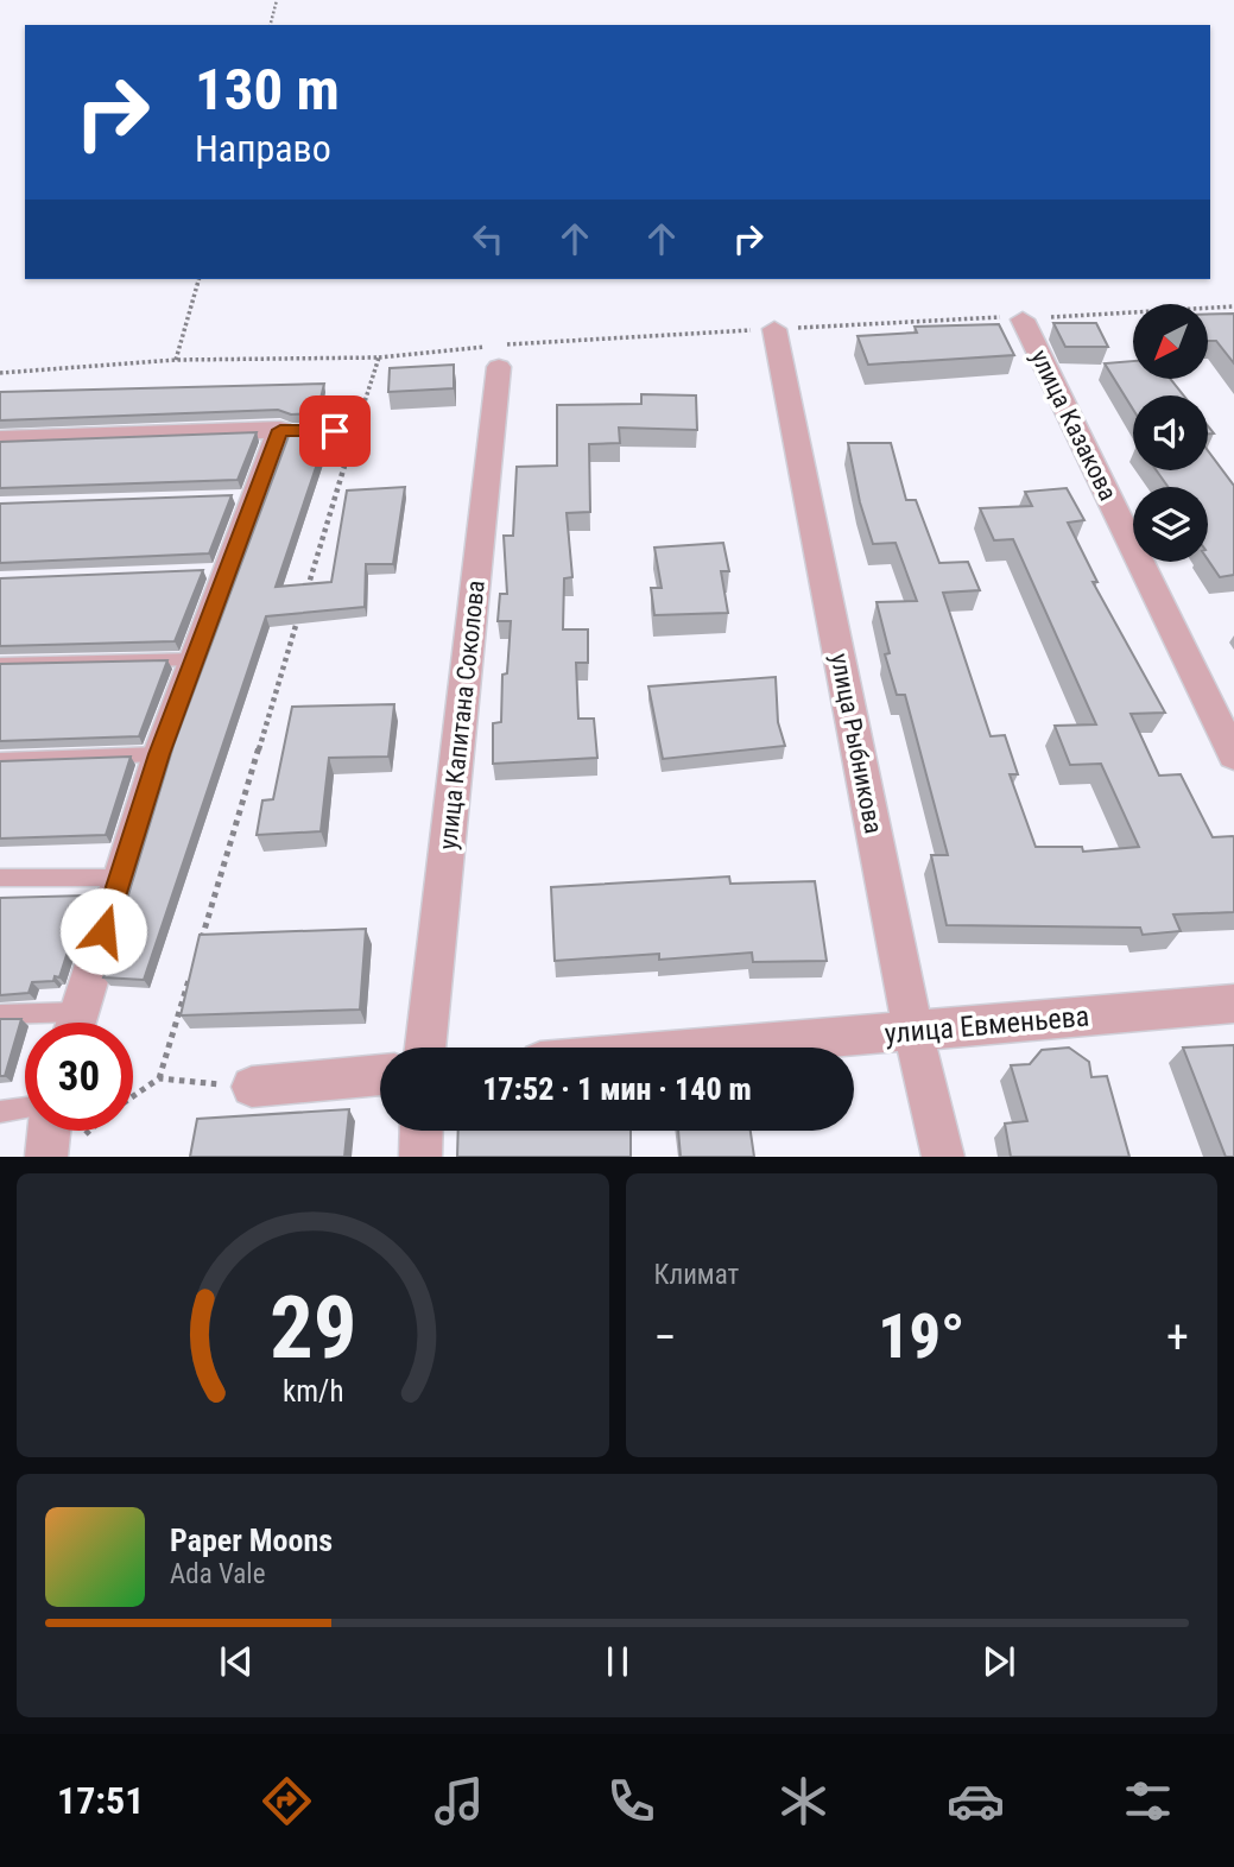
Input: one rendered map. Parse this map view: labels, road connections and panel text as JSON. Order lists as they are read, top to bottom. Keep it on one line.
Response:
{"streets":{"street":["улица Казакова","улица Капитана Соколова","улица Рыбникова","улица Евменьева"]},"crossings":[["улица Рыбникова","улица Евменьева"]],"north":"bottom left","page":{"turn":["130 m","Направо"],"limit":"30","trip":"17:52 · 1 мин · 140 m","tile":"Климат","heat":["−","19°","+"],"song":["Paper Moons","Ada Vale"],"tabs":"17:51","gauge":["29","km/h"]}}
